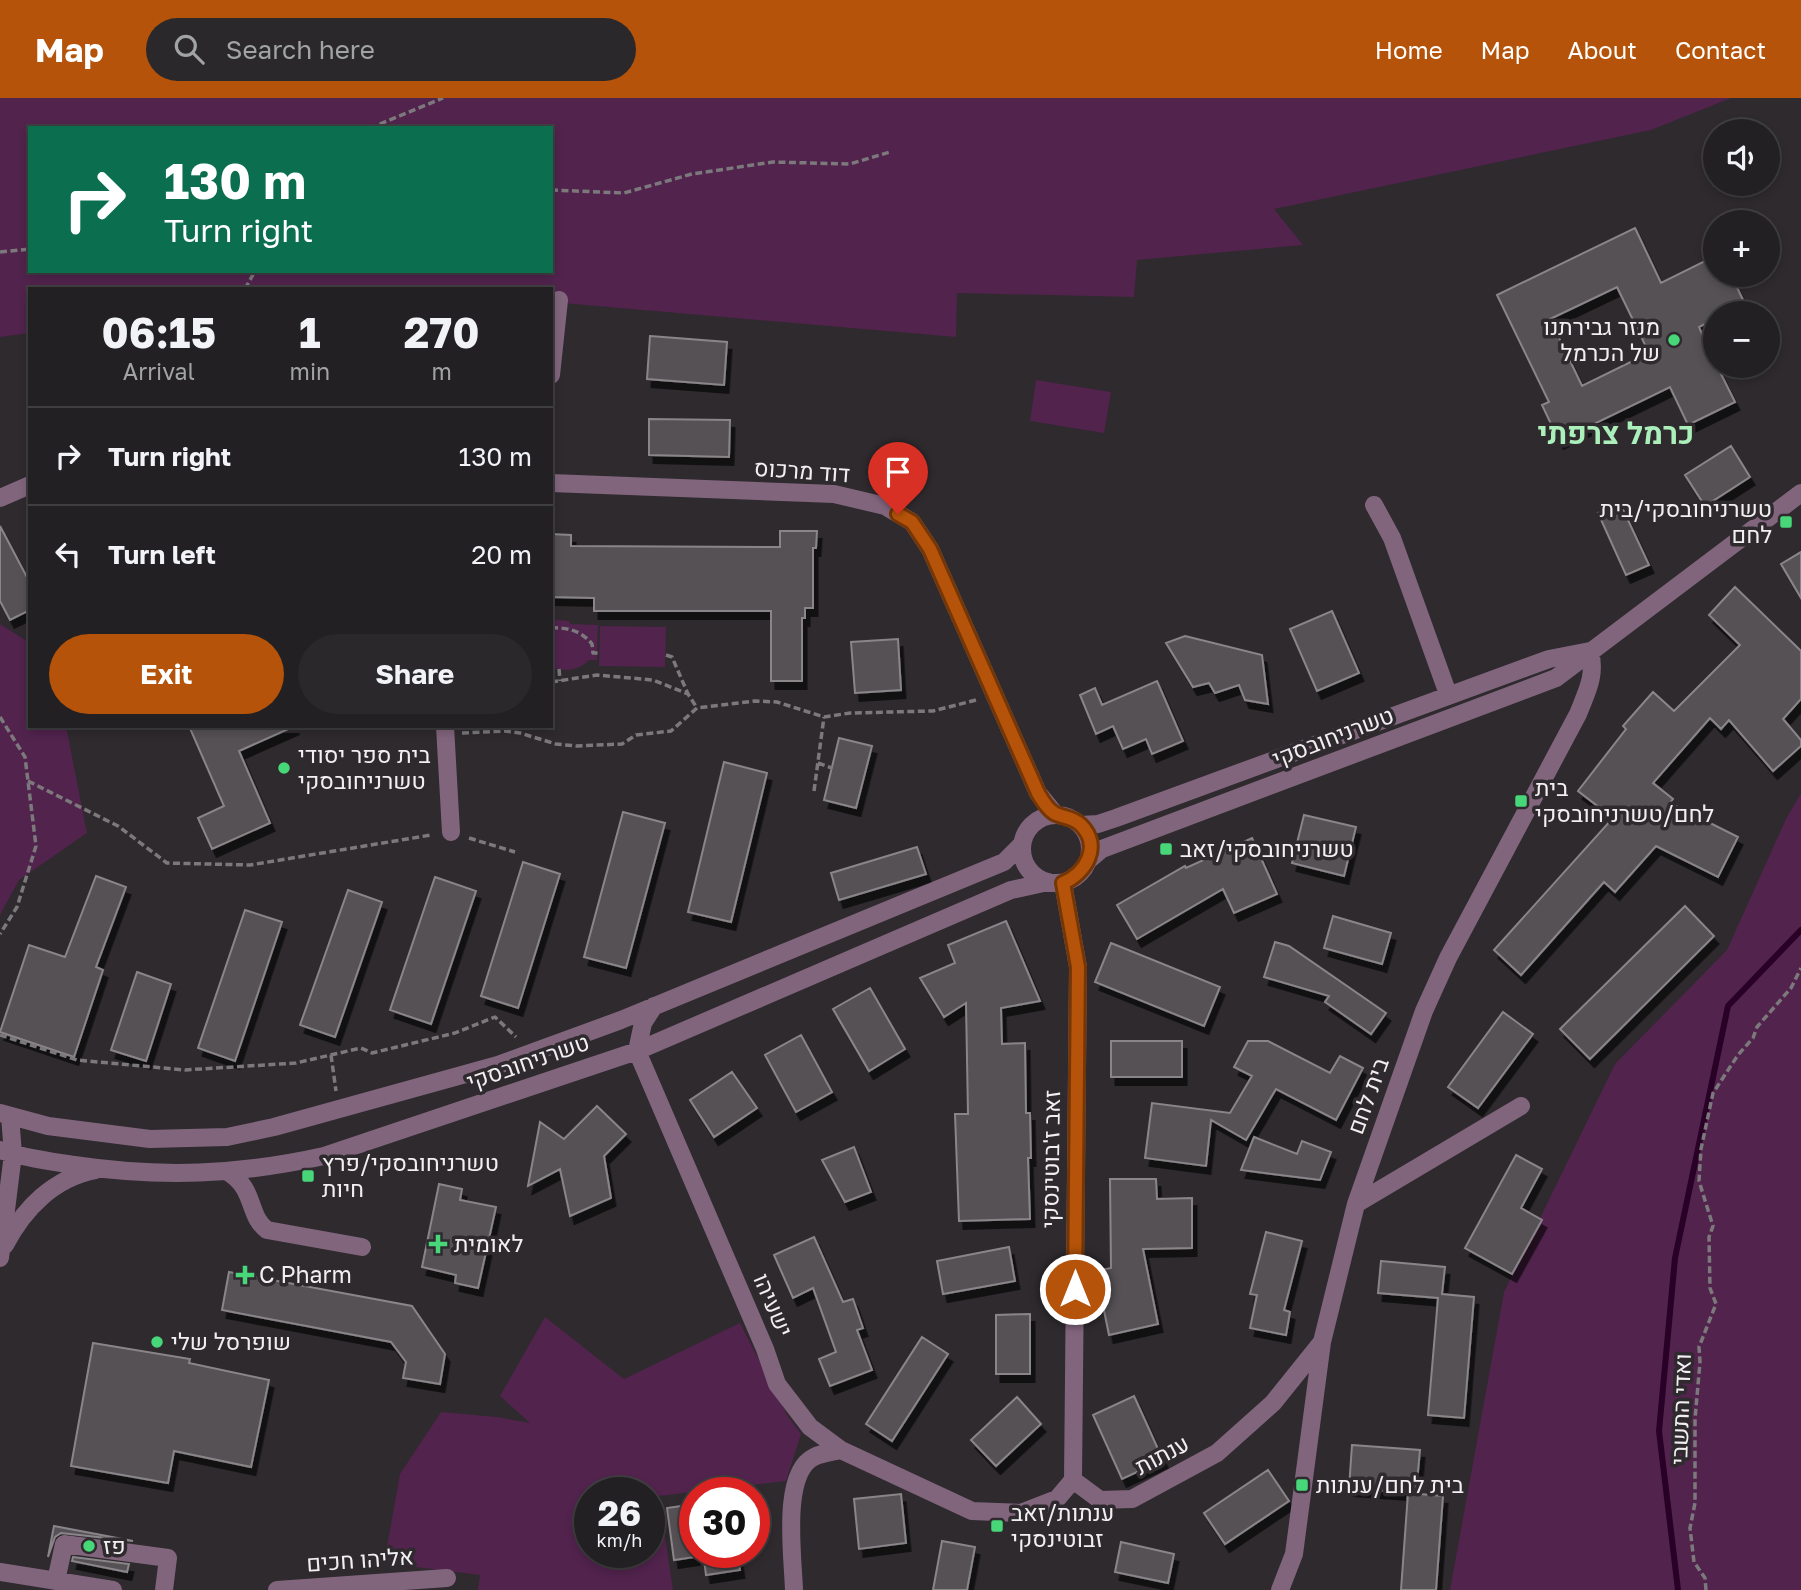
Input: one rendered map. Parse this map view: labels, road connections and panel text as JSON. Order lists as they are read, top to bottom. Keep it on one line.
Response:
{"streets":{"street":["דוד מרכוס","טשרניחובסקי","בית לחם","זאב ז'בוטינסקי","ישעיהו","ענתות","אליהו חכים"],"path":["ואדי התשבי"]},"crossings":[["דוד מרכוס","טשרניחובסקי"],["דוד מרכוס","זאב ז'בוטינסקי"],["טשרניחובסקי","בית לחם"],["טשרניחובסקי","זאב ז'בוטינסקי"],["טשרניחובסקי","ישעיהו"],["בית לחם","ענתות"],["זאב ז'בוטינסקי","ענתות"]],"districts":["כרמל צרפתי"],"places":{"other":["מנזר גבירתנו של הכרמל","בית ספר יסודי טשרניחובסקי","שופרסל שלי","פז"],"transit":["טשרניחובסקי/בית לחם","בית לחם/טשרניחובסקי","טשרניחובסקי/זאב","טשרניחובסקי/פרץ חיות","בית לחם/ענתות","ענתות/זאב זבוטינסקי"],"health":["לאומית","C Pharm"]},"page":{"header":"Map","search":"Search here","nav":["Home","Map","About","Contact"],"map_buttons":["+","−"],"turn":["130 m","Turn right"],"eta":["06:15","Arrival","1","min","270","m"],"list":[{"name":"Turn right","value":"130 m"},{"name":"Turn left","value":"20 m"}],"buttons":["Exit","Share"],"speed":"26 km/h","limit":"30"}}
